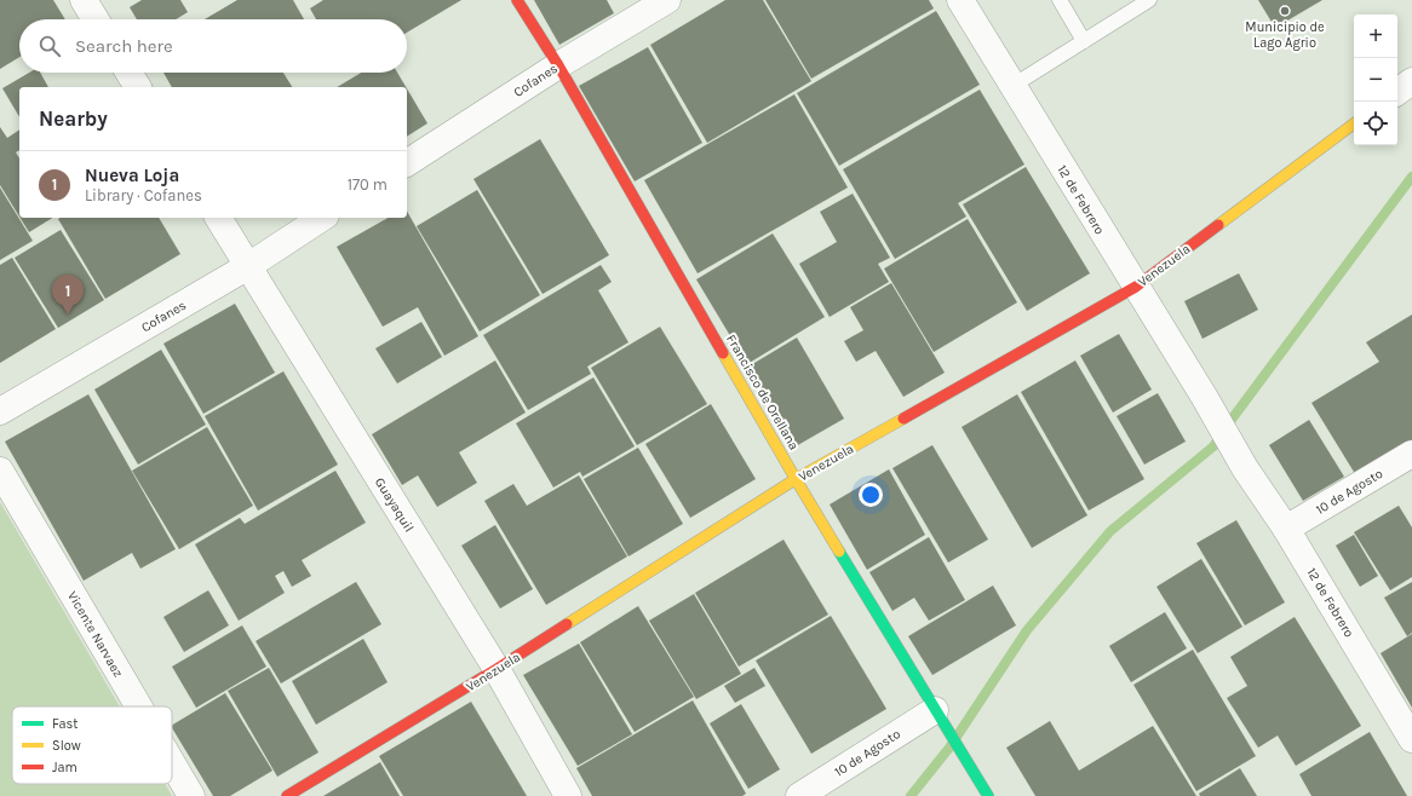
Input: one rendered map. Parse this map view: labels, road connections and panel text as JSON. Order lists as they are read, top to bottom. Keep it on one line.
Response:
{"streets":{"street":["Cofanes","12 de Febrero","Venezuela","Francisco de Orellana","10 de Agosto","Guayaquil","Vicente Narvaez"]},"crossings":[["Cofanes","Francisco de Orellana"],["Cofanes","Guayaquil"],["12 de Febrero","Venezuela"],["12 de Febrero","10 de Agosto"],["Venezuela","Francisco de Orellana"],["Venezuela","Guayaquil"],["Francisco de Orellana","10 de Agosto"]],"places":["Municipio de Lago Agrio"],"legend":["Fast","Slow","Jam"],"page":{"map_buttons":["+","−"],"search":"Search here","heading":"Nearby","list":[{"mark":"1","name":"Nueva Loja","note":"Library · Cofanes","value":"170 m"}],"pins":"1"}}
